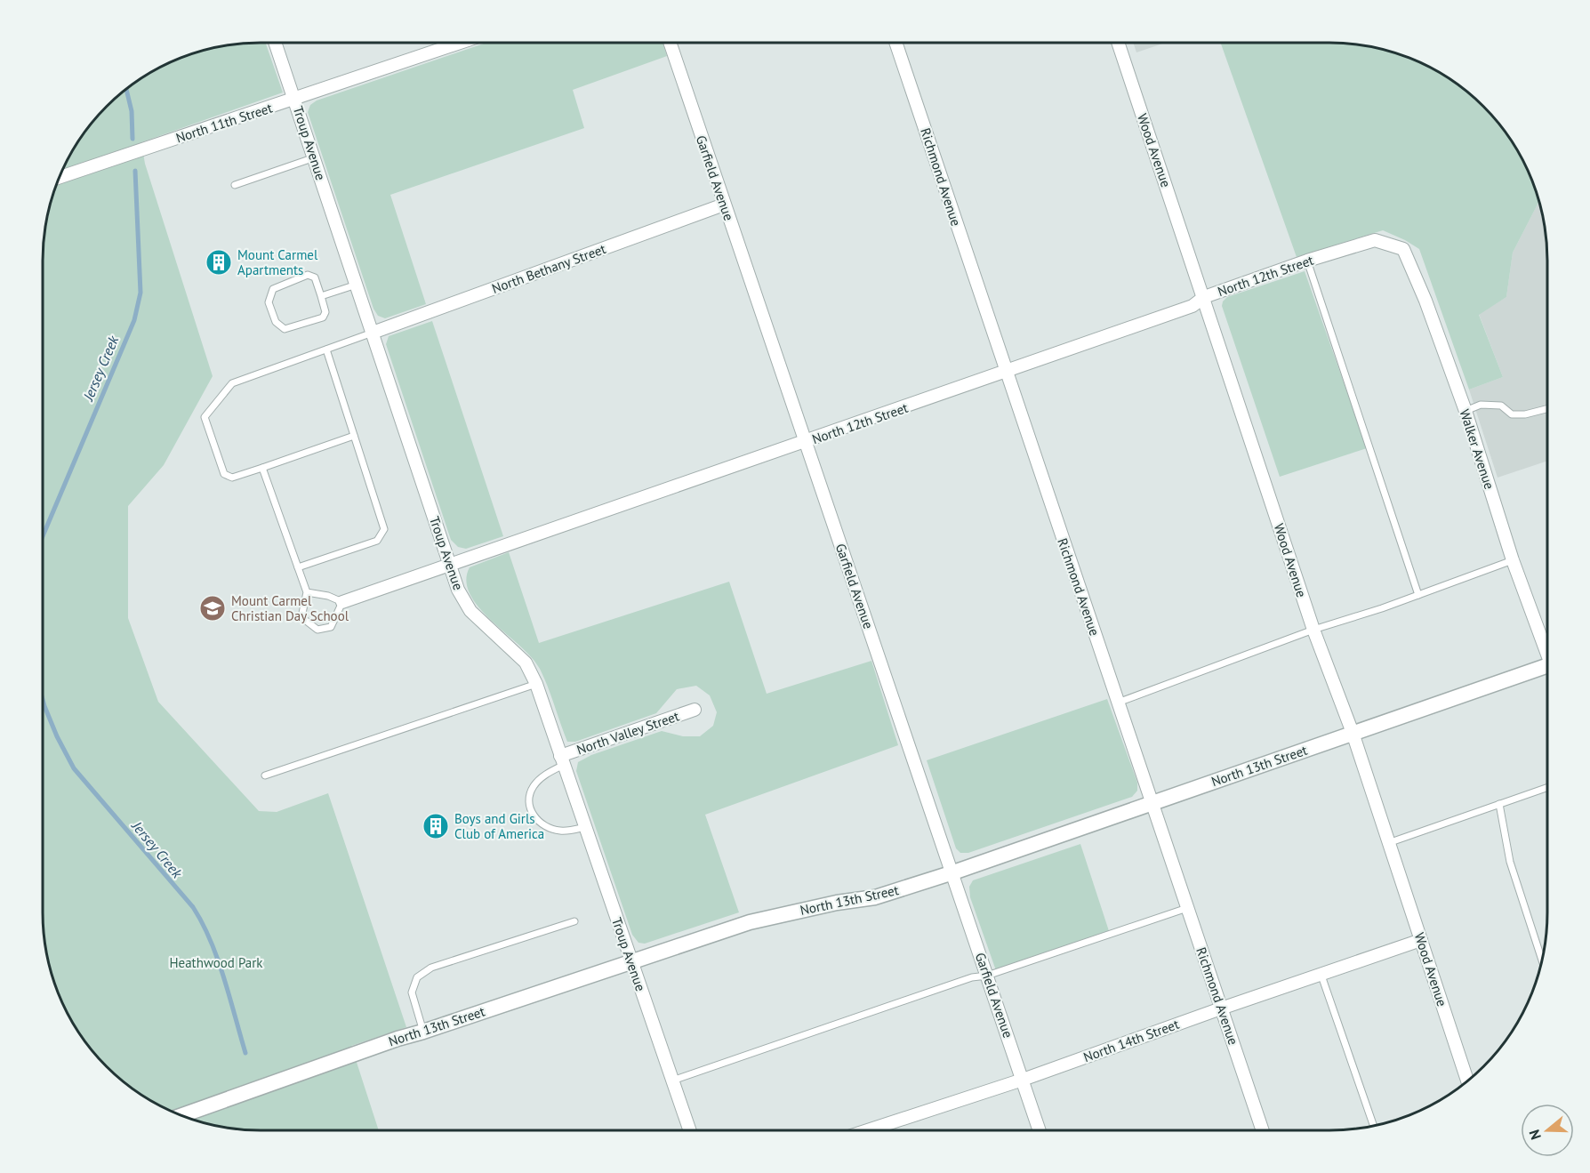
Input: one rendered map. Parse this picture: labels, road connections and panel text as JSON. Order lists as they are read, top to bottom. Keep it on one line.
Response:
{"streets":{"street":["North 11th Street","Troup Avenue","Wood Avenue","Richmond Avenue","Garfield Avenue","North Bethany Street","North 12th Street","Walker Avenue","North Valley Street","North 13th Street","North 14th Street"]},"crossings":[["North 11th Street","Troup Avenue"],["Troup Avenue","North Bethany Street"],["Troup Avenue","North 12th Street"],["Troup Avenue","North Valley Street"],["Troup Avenue","North 13th Street"],["Wood Avenue","North 12th Street"],["Wood Avenue","North 13th Street"],["Wood Avenue","North 14th Street"],["Richmond Avenue","North 12th Street"],["Richmond Avenue","North 13th Street"],["Richmond Avenue","North 14th Street"],["Garfield Avenue","North Bethany Street"],["Garfield Avenue","North 12th Street"],["Garfield Avenue","North 13th Street"],["Garfield Avenue","North 14th Street"],["North 12th Street","Walker Avenue"]],"water":["Jersey Creek"],"parks":["Heathwood Park"],"places":{"building":["Mount Carmel Apartments","Boys and Girls Club of America"],"school or university":["Mount Carmel Christian Day School"]},"north":"left"}
